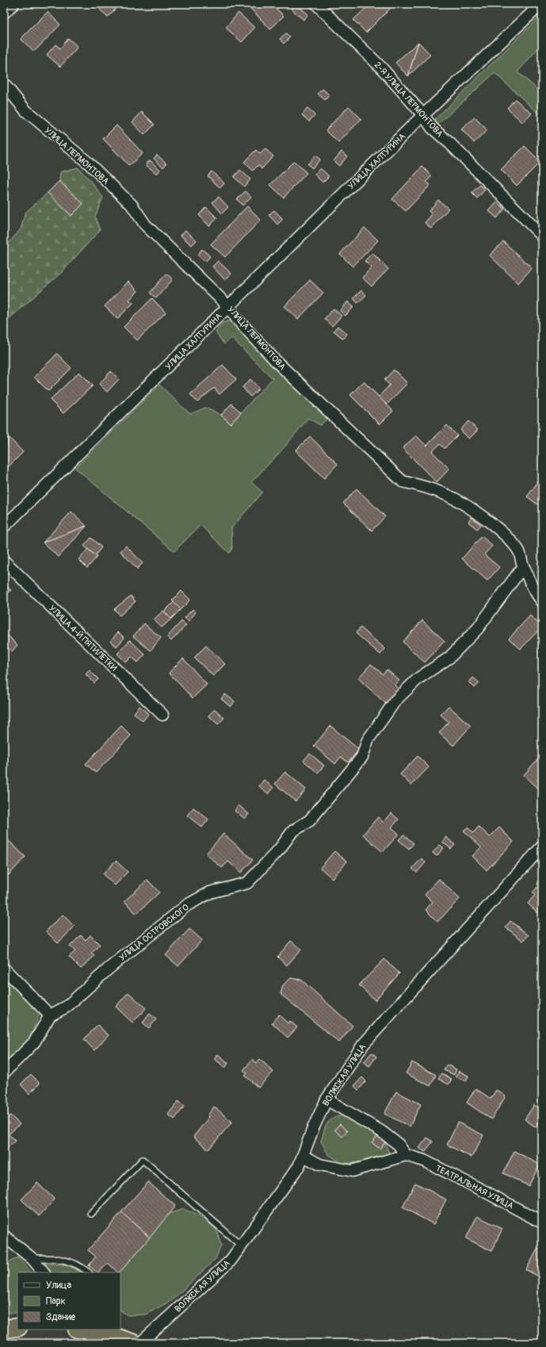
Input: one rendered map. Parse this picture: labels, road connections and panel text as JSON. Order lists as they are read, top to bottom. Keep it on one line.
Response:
{"streets":{"street":["2-Я УЛИЦА ЛЕРМОНТОВА","УЛИЦА ЛЕРМОНТОВА","УЛИЦА ХАЛТУРИНА","УЛИЦА 4-Й ПЯТИЛЕТКИ","УЛИЦА ОСТРОВСКОГО","ВОЛЖСКАЯ УЛИЦА","ТЕАТРАЛЬНАЯ УЛИЦА"]},"crossings":[["2-Я УЛИЦА ЛЕРМОНТОВА","УЛИЦА ХАЛТУРИНА"],["УЛИЦА ЛЕРМОНТОВА","УЛИЦА ХАЛТУРИНА"],["УЛИЦА ЛЕРМОНТОВА","УЛИЦА ОСТРОВСКОГО"]],"legend":["Улица","Парк","Здание"]}
